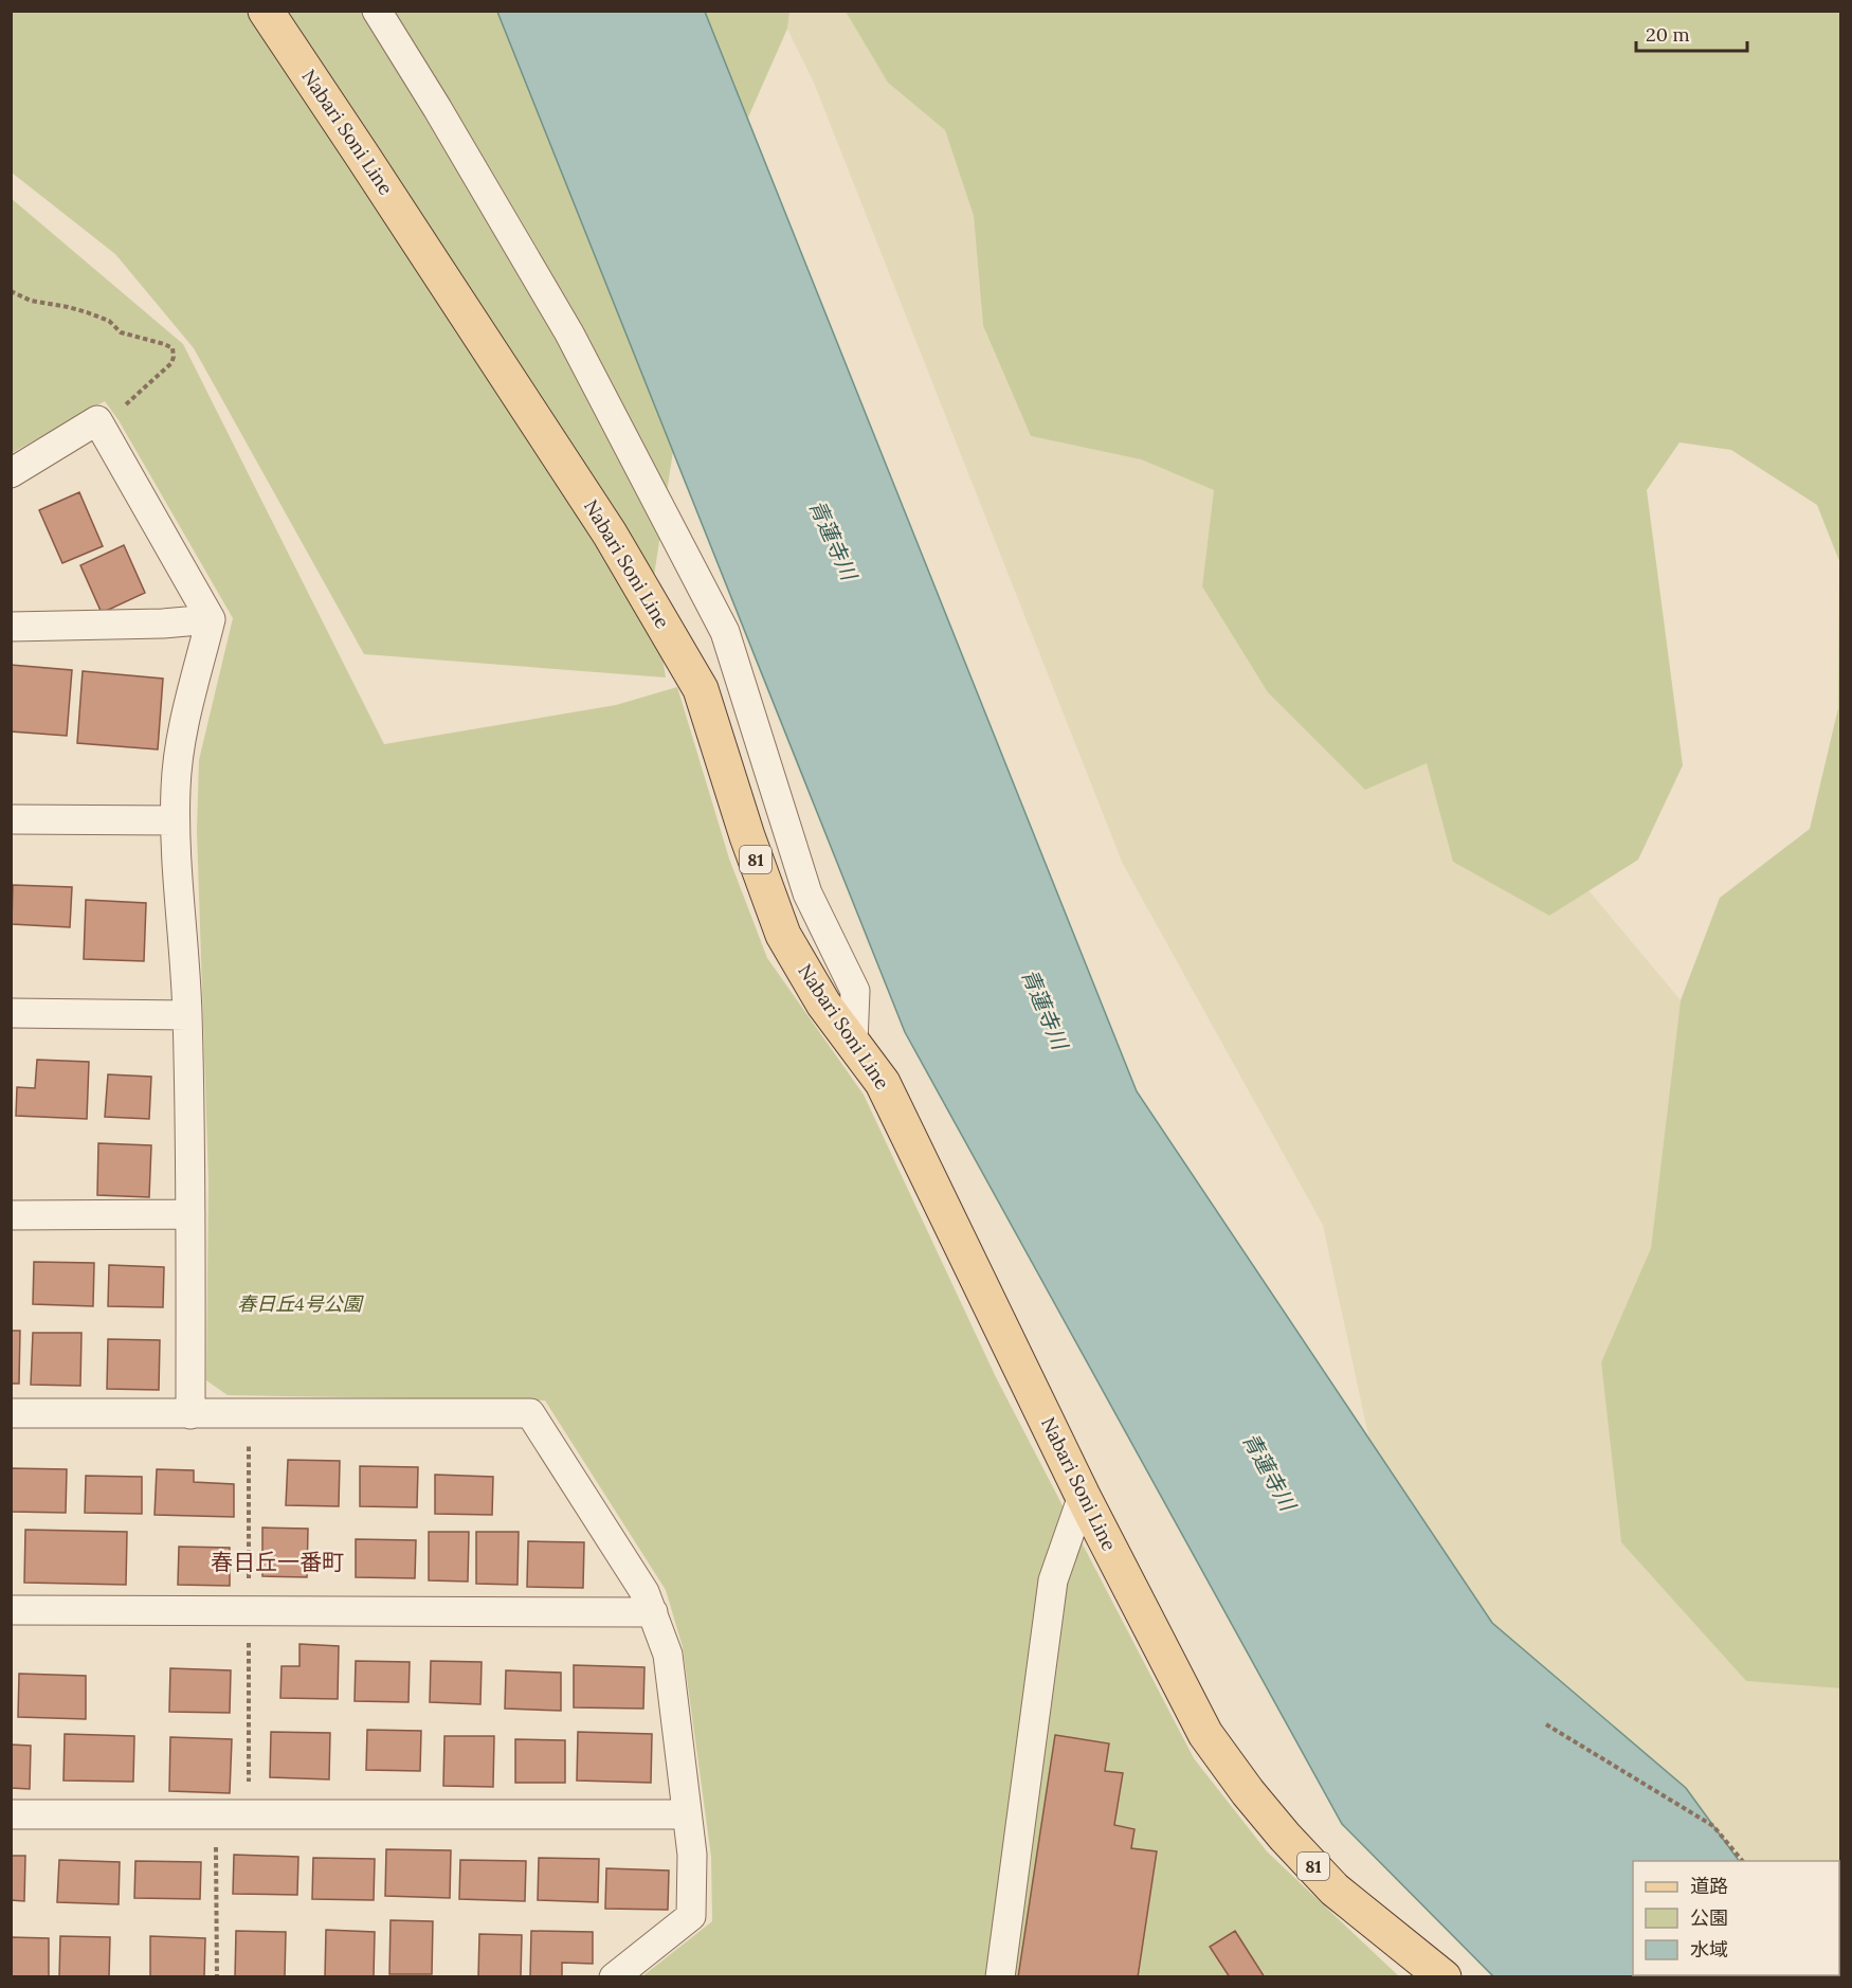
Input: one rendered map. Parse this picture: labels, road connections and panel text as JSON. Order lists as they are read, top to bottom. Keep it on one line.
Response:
{"streets":{"main road":["Nabari Soni Line","81"]},"districts":["春日丘一番町"],"water":["青蓮寺川"],"parks":["春日丘4号公園"],"legend":["道路","公園","水域"],"scale_bar":"20 m"}
